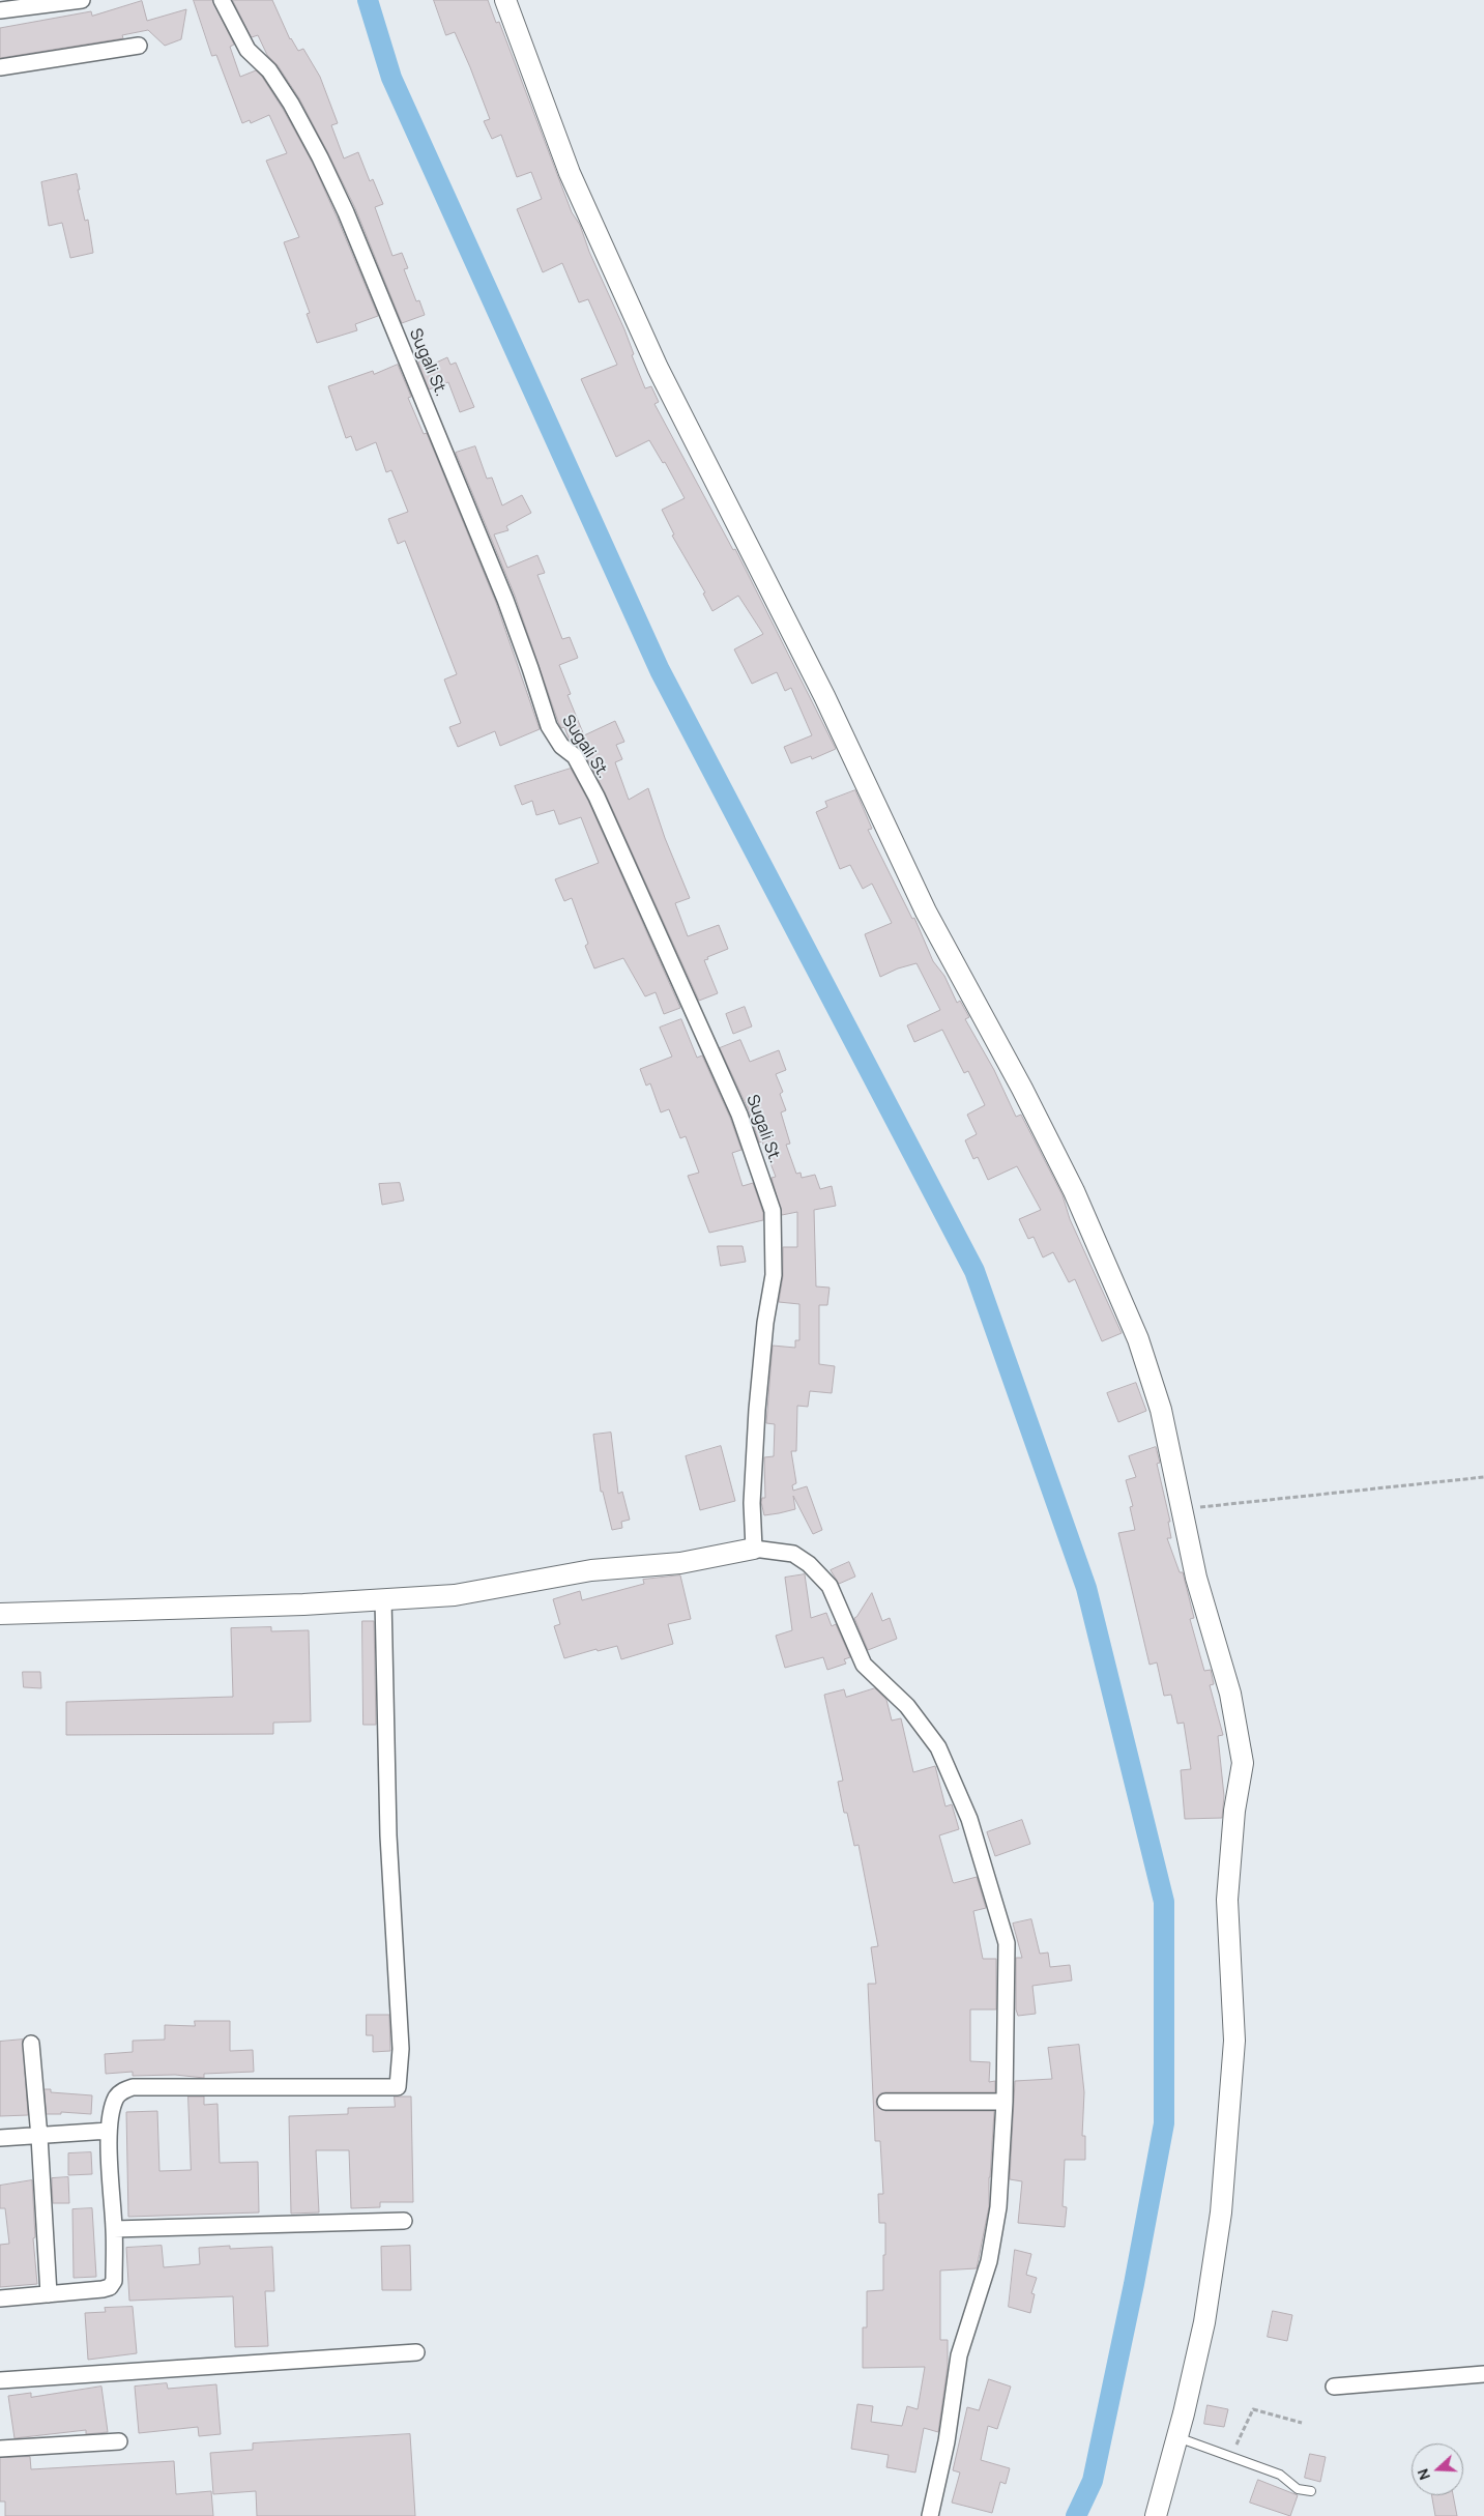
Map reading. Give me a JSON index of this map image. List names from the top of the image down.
{
  "streets": {
    "street": ["Sugali St."]
  },
  "north": "left"
}
